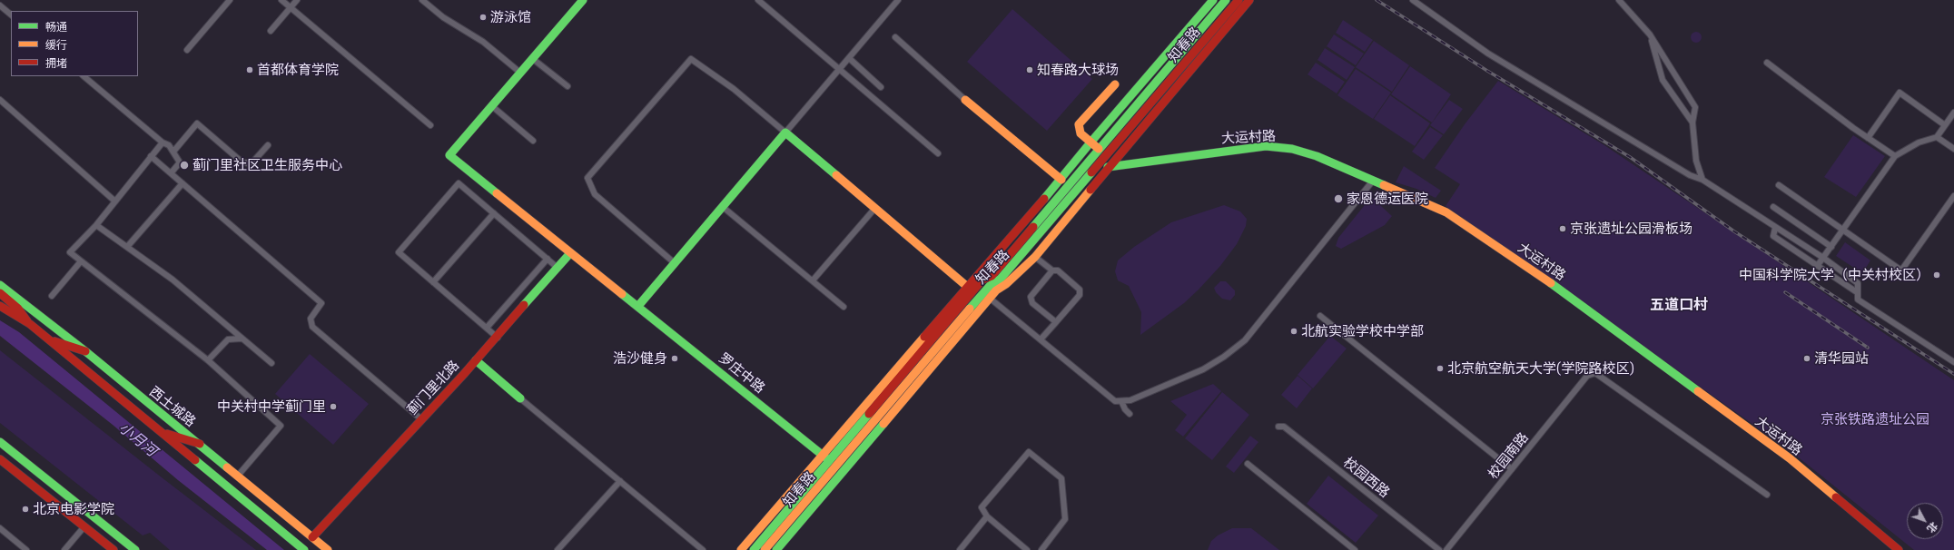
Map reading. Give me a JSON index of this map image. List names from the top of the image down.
{
  "streets": {
    "main road": [
      "知春路",
      "大运村路",
      "罗庄中路",
      "蓟门里北路",
      "西土城路"
    ],
    "street": ["校园南路", "校园西路"]
  },
  "crossings": [
    ["知春路", "大运村路"],
    ["知春路", "罗庄中路"],
    ["罗庄中路", "蓟门里北路"],
    ["蓟门里北路", "西土城路"]
  ],
  "districts": ["五道口村"],
  "water": ["小月河"],
  "parks": ["京张铁路遗址公园"],
  "places": [
    "游泳馆",
    "首都体育学院",
    "知春路大球场",
    "蓟门里社区卫生服务中心",
    "家恩德运医院",
    "京张遗址公园滑板场",
    "中国科学院大学（中关村校区）",
    "北航实验学校中学部",
    "浩沙健身",
    "清华园站",
    "北京航空航天大学(学院路校区)",
    "中关村中学蓟门里",
    "北京电影学院"
  ],
  "legend": ["畅通", "缓行", "拥堵"],
  "north": "bottom right"
}
